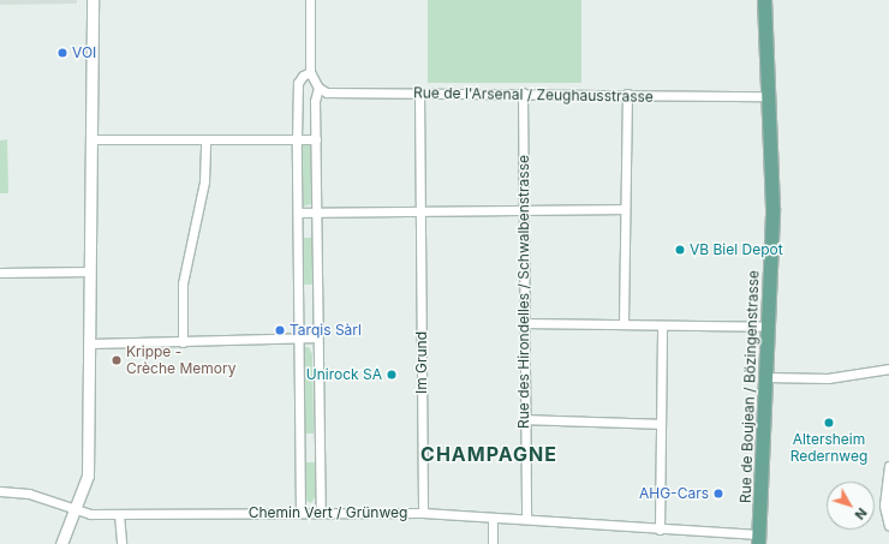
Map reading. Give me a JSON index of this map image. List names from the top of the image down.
{
  "streets": {
    "main road": ["Rue de Boujean / Bözingenstrasse"],
    "street": [
      "Rue de l'Arsenal / Zeughausstrasse",
      "Rue des Hirondelles / Schwalbenstrasse",
      "Im Grund",
      "Chemin Vert / Grünweg"
    ]
  },
  "crossings": [
    ["Rue de l'Arsenal / Zeughausstrasse", "Rue des Hirondelles / Schwalbenstrasse"],
    ["Rue de l'Arsenal / Zeughausstrasse", "Im Grund"],
    ["Rue de l'Arsenal / Zeughausstrasse", "Rue de Boujean / Bözingenstrasse"],
    ["Rue des Hirondelles / Schwalbenstrasse", "Chemin Vert / Grünweg"],
    ["Im Grund", "Chemin Vert / Grünweg"],
    ["Rue de Boujean / Bözingenstrasse", "Chemin Vert / Grünweg"]
  ],
  "districts": ["CHAMPAGNE"],
  "places": [
    "VOI",
    "VB Biel Depot",
    "Tarqis Sàrl",
    "Krippe - Crèche Memory",
    "Unirock SA",
    "Altersheim Redernweg",
    "AHG-Cars"
  ],
  "north": "bottom right"
}
